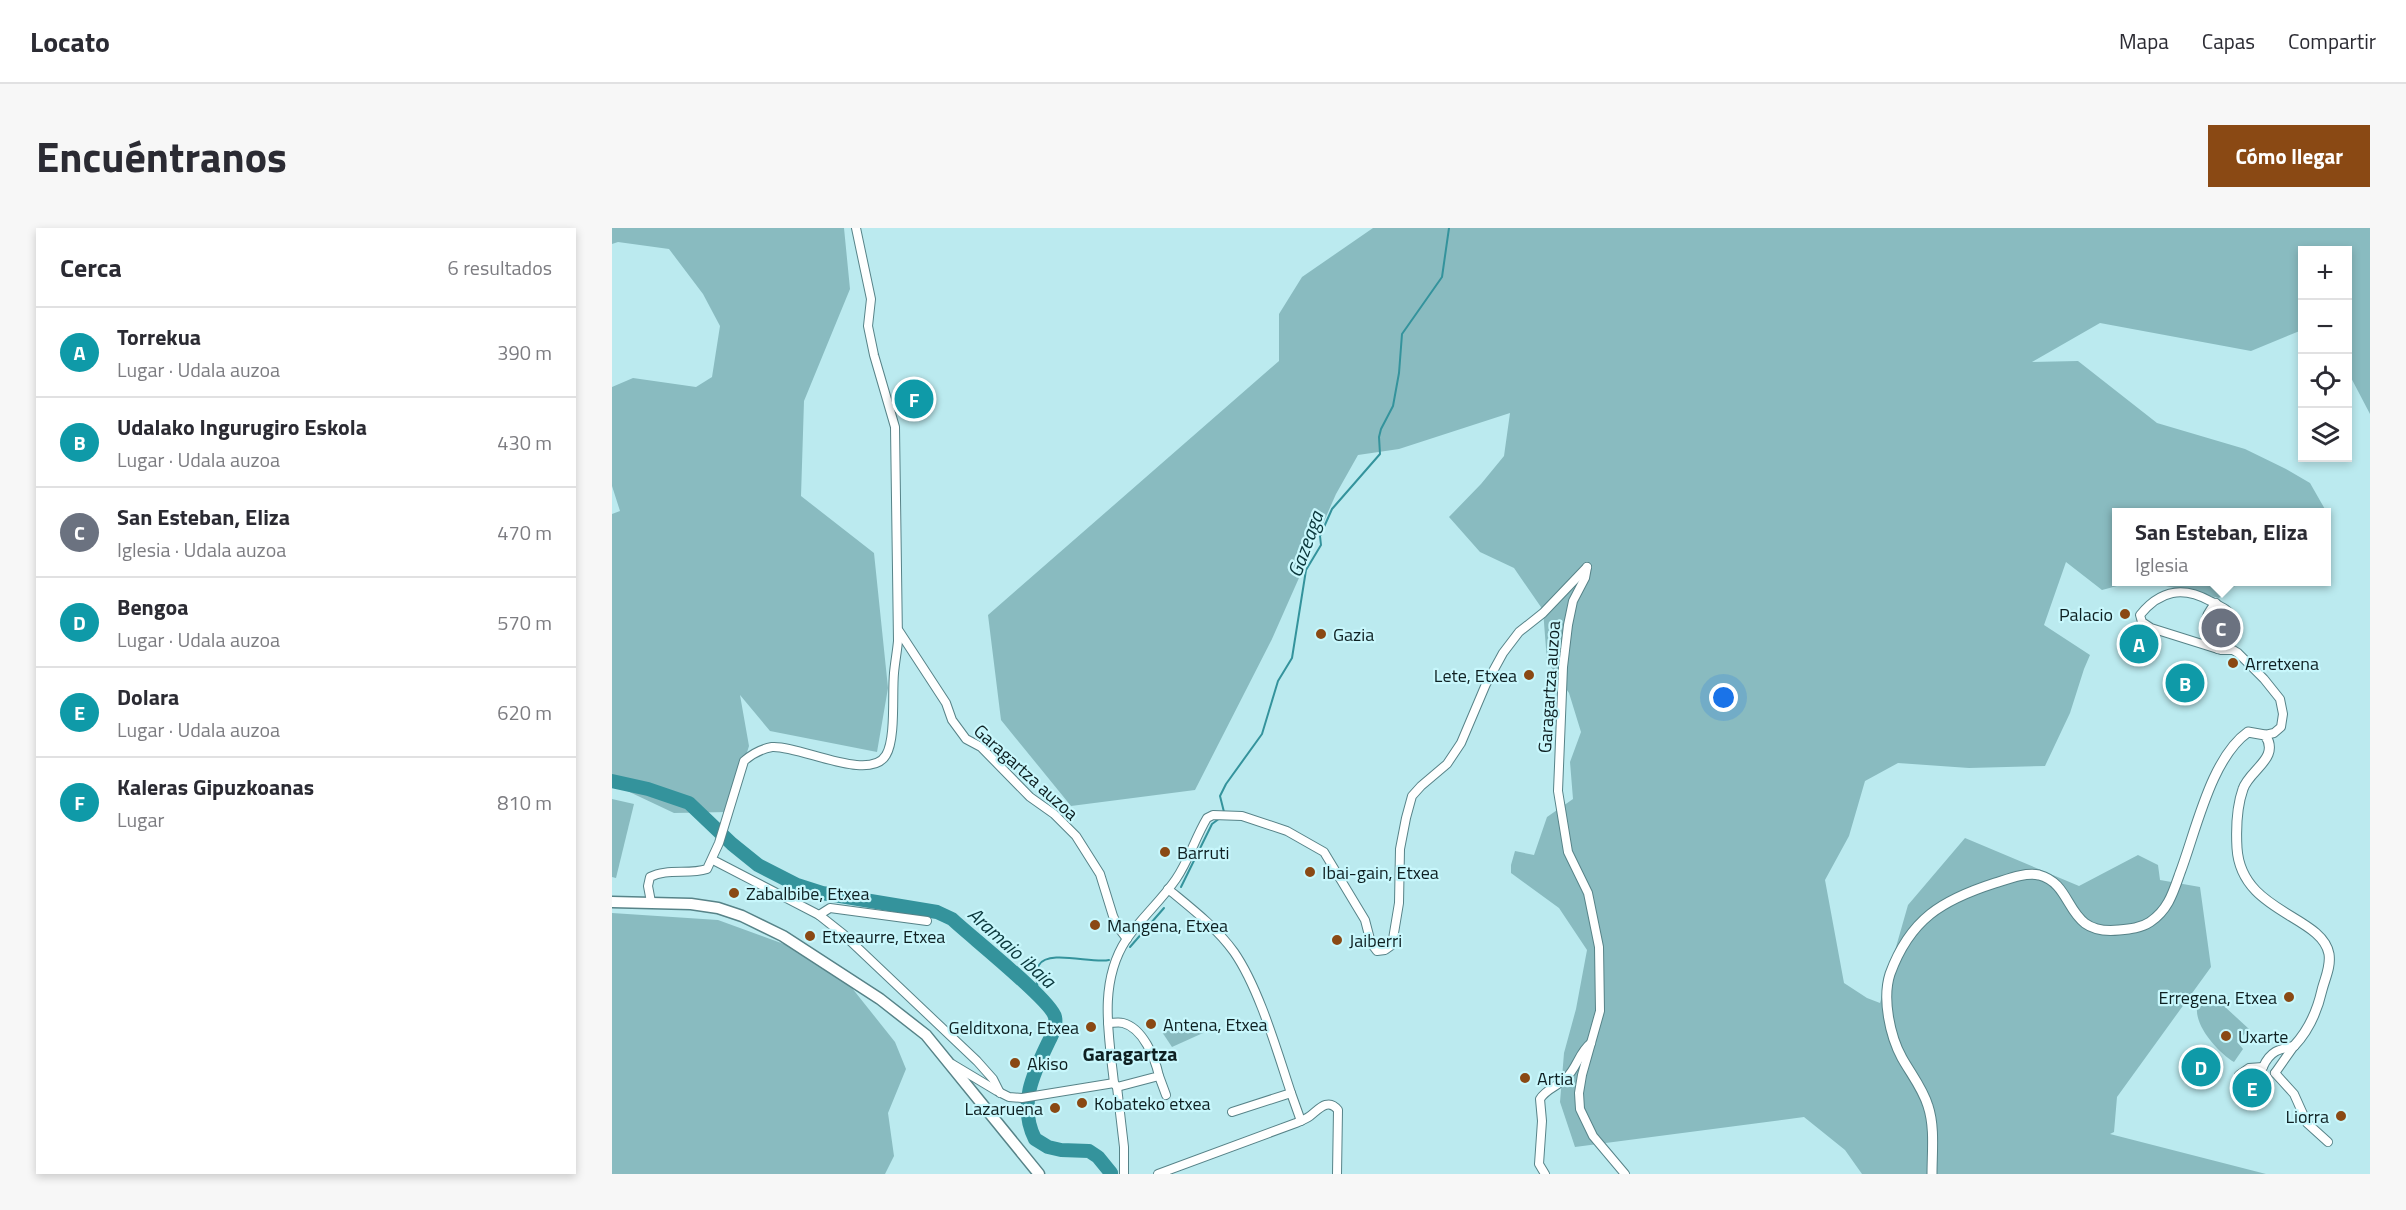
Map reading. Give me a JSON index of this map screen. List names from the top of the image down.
{
  "streets": {
    "street": ["Garagartza auzoa"]
  },
  "districts": ["Garagartza"],
  "water": ["Gazeaga", "Aramaio ibaia"],
  "places": [
    "Palacio",
    "Gazia",
    "Arretxena",
    "Lete, Etxea",
    "Barruti",
    "Ibai-gain, Etxea",
    "Zabalbibe, Etxea",
    "Mangena, Etxea",
    "Etxeaurre, Etxea",
    "Jaiberri",
    "Erregena, Etxea",
    "Antena, Etxea",
    "Gelditxona, Etxea",
    "Uxarte",
    "Akiso",
    "Artia",
    "Kobateko etxea",
    "Lazaruena",
    "Liorra"
  ],
  "page": {
    "header": "Locato",
    "nav": ["Mapa", "Capas", "Compartir"],
    "title": "Encuéntranos",
    "buttons": "Cómo llegar",
    "heading": ["Cerca", "6 resultados"],
    "map_buttons": ["+", "−"],
    "list": [
      {
        "mark": "A",
        "name": "Torrekua",
        "note": "Lugar · Udala auzoa",
        "value": "390 m"
      },
      {
        "mark": "B",
        "name": "Udalako Ingurugiro Eskola",
        "note": "Lugar · Udala auzoa",
        "value": "430 m"
      },
      {
        "mark": "C",
        "name": "San Esteban, Eliza",
        "note": "Iglesia · Udala auzoa",
        "value": "470 m"
      },
      {
        "mark": "D",
        "name": "Bengoa",
        "note": "Lugar · Udala auzoa",
        "value": "570 m"
      },
      {
        "mark": "E",
        "name": "Dolara",
        "note": "Lugar · Udala auzoa",
        "value": "620 m"
      },
      {
        "mark": "F",
        "name": "Kaleras Gipuzkoanas",
        "note": "Lugar",
        "value": "810 m"
      }
    ],
    "pins": [
      "F",
      "C",
      "A",
      "B",
      "D",
      "E"
    ],
    "popup": ["San Esteban, Eliza", "Iglesia"]
  }
}
